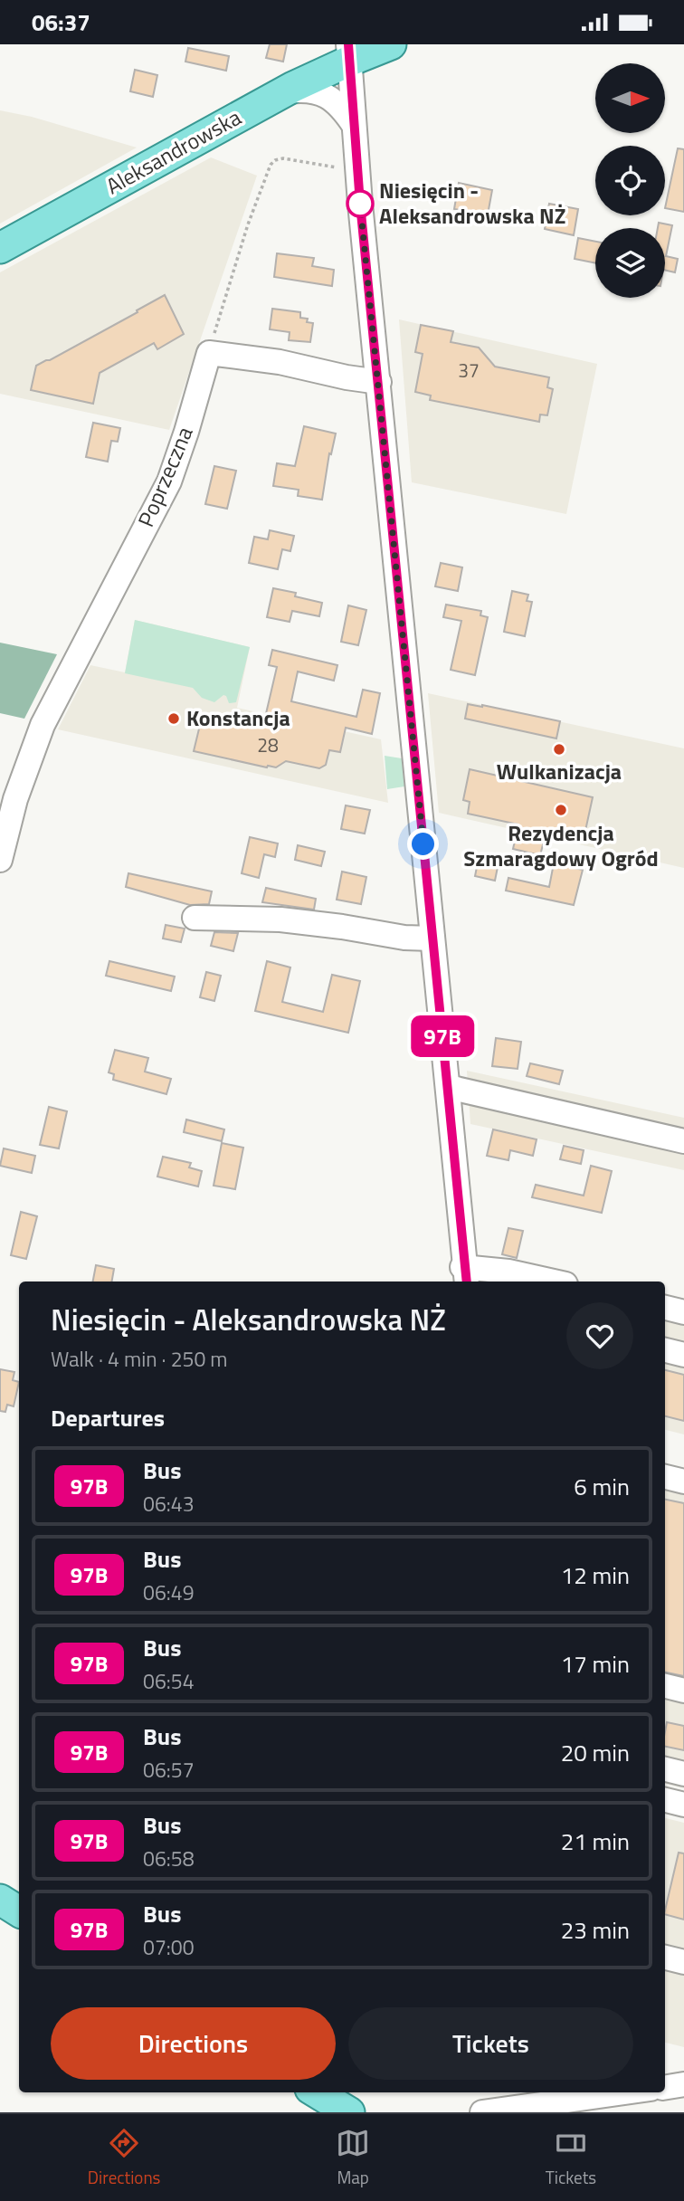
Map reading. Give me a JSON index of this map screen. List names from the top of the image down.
{
  "streets": {
    "main road": ["Aleksandrowska"],
    "street": ["Poprzeczna"]
  },
  "places": [
    "Niesięcin - Aleksandrowska NŻ",
    "Konstancja",
    "Wulkanizacja",
    "Rezydencja Szmaragdowy Ogród"
  ],
  "lines": ["bus line 97B"],
  "house_numbers": ["37", "28"],
  "north": "right",
  "page": {
    "status": "06:37",
    "on_map": "97B",
    "heading": [
      ["Niesięcin - Aleksandrowska NŻ", "Walk · 4 min · 250 m"],
      "Departures"
    ],
    "list": [
      {
        "mark": "97B",
        "name": "Bus",
        "note": "06:43",
        "value": "6 min"
      },
      {
        "mark": "97B",
        "name": "Bus",
        "note": "06:49",
        "value": "12 min"
      },
      {
        "mark": "97B",
        "name": "Bus",
        "note": "06:54",
        "value": "17 min"
      },
      {
        "mark": "97B",
        "name": "Bus",
        "note": "06:57",
        "value": "20 min"
      },
      {
        "mark": "97B",
        "name": "Bus",
        "note": "06:58",
        "value": "21 min"
      },
      {
        "mark": "97B",
        "name": "Bus",
        "note": "07:00",
        "value": "23 min"
      }
    ],
    "buttons": ["Directions", "Tickets"],
    "tabs": ["Directions", "Map", "Tickets"]
  }
}
